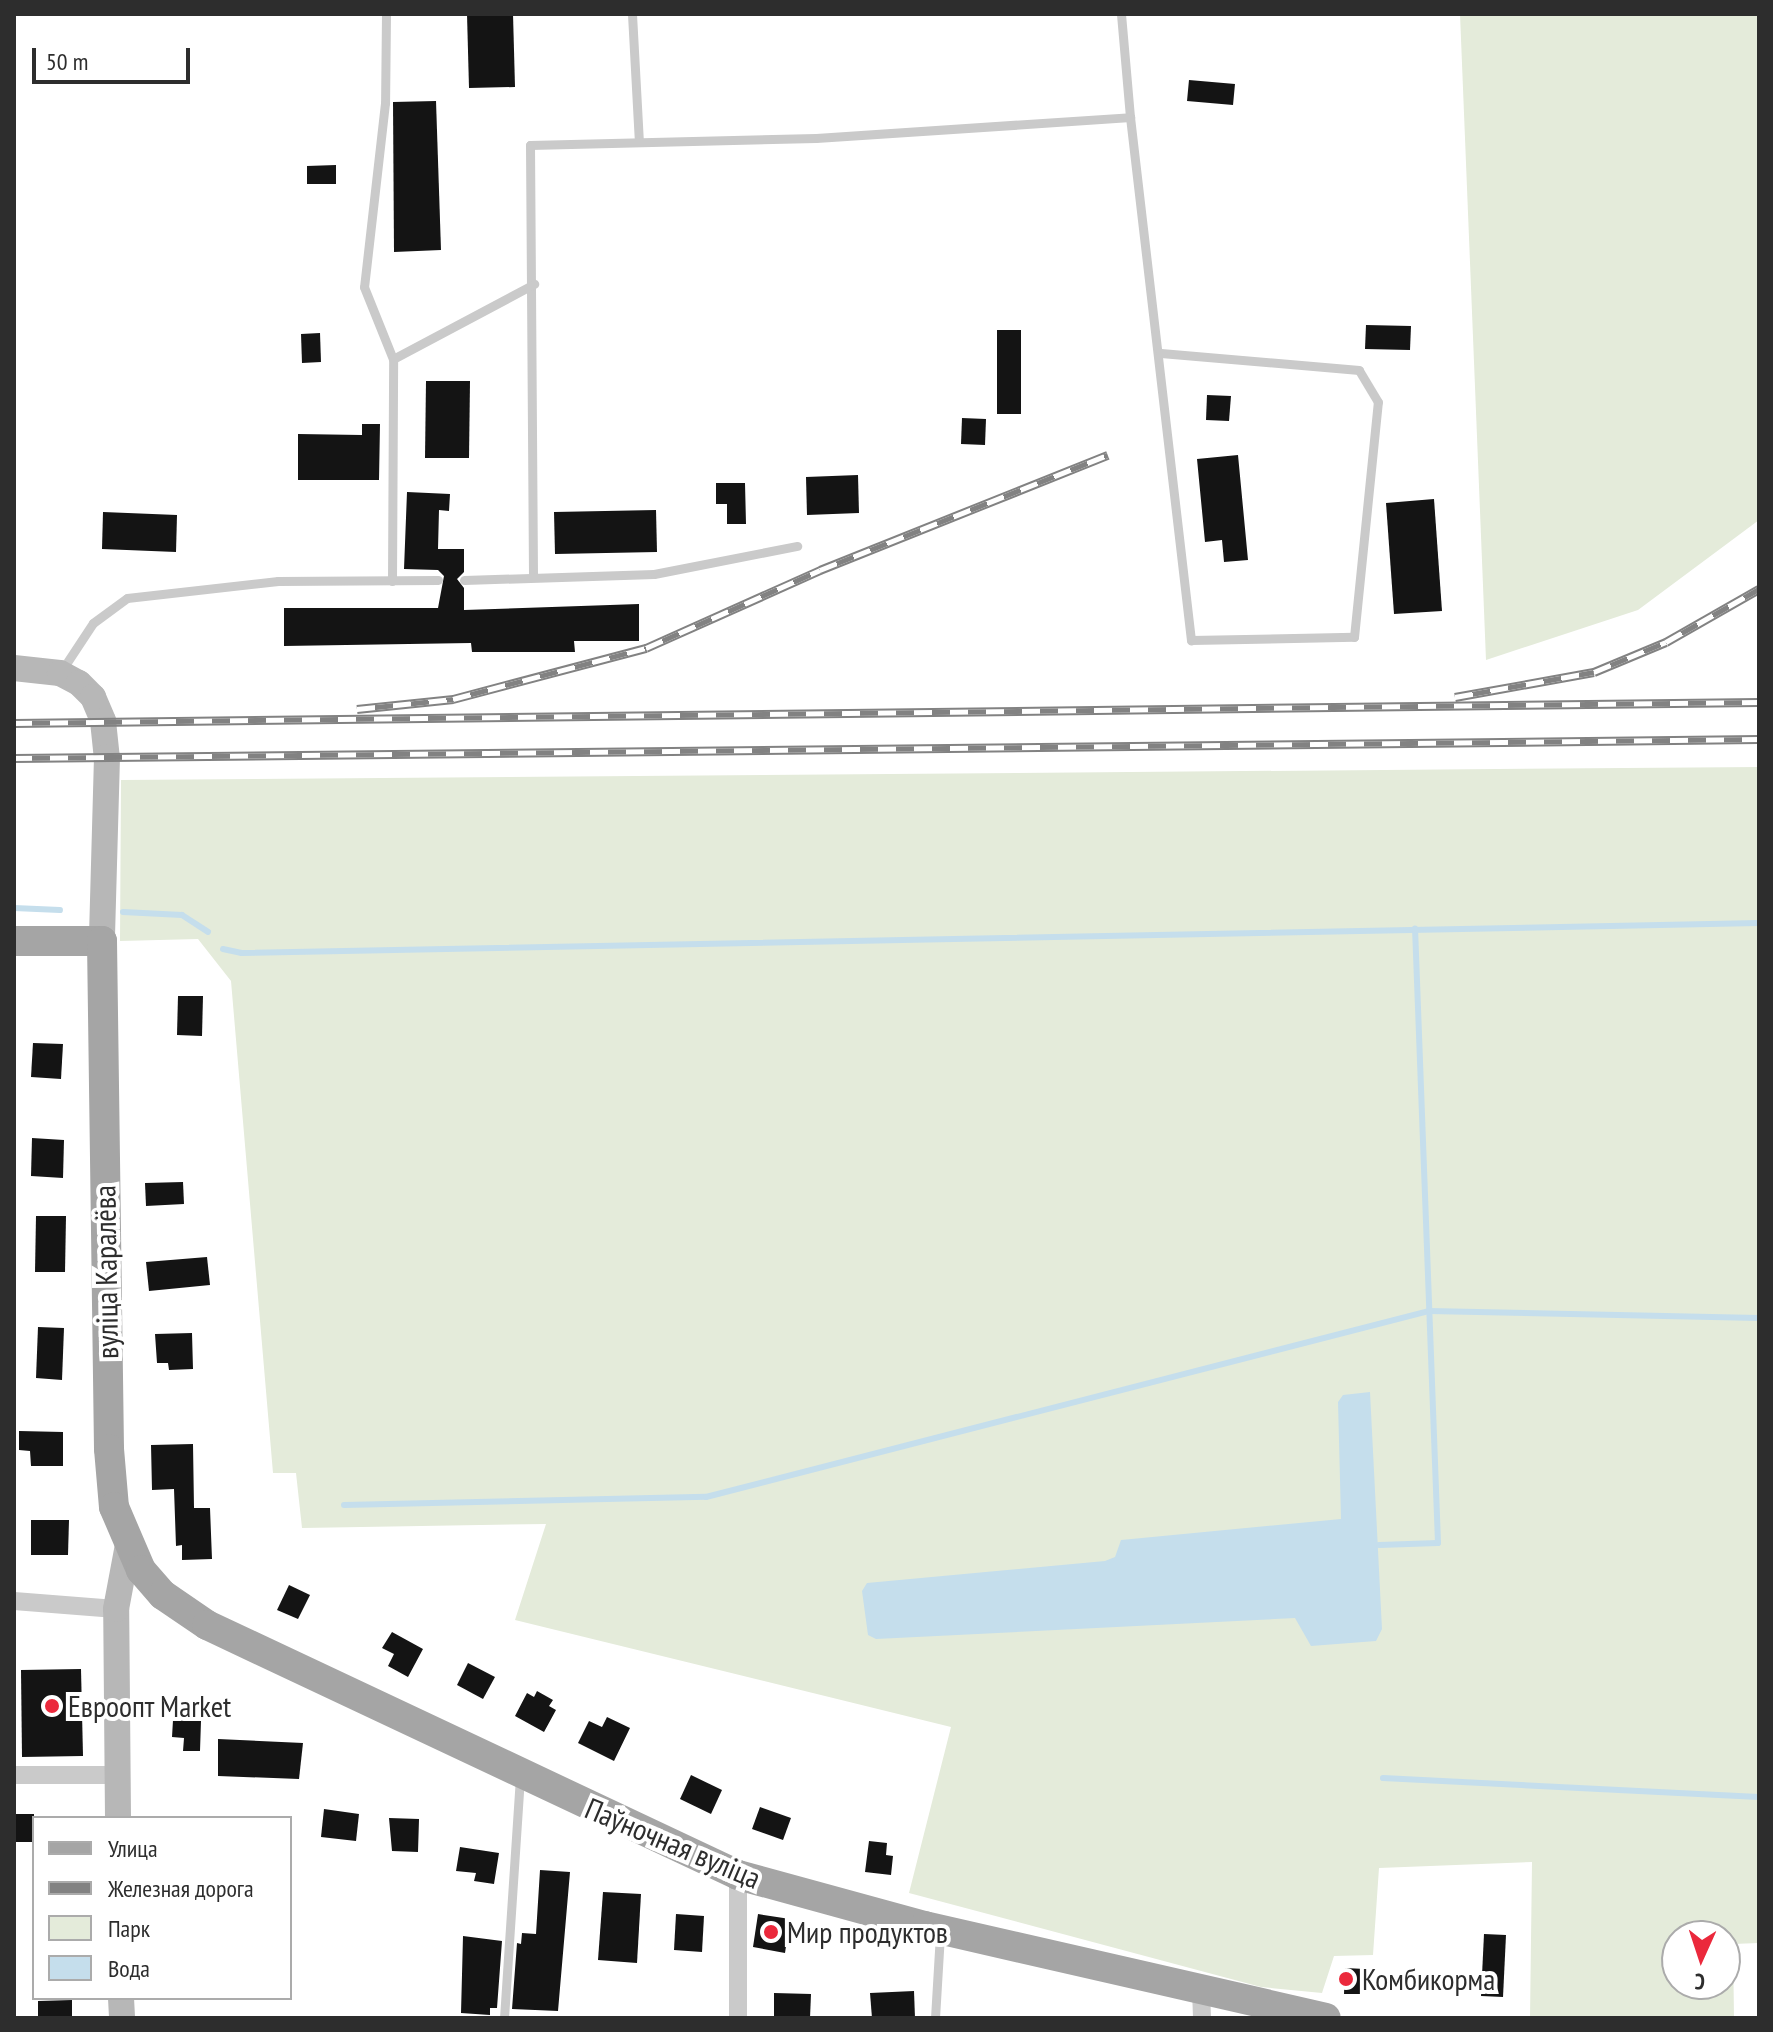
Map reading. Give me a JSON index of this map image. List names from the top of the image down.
{
  "streets": {
    "main road": ["вуліца Каралёва", "Паўночная вуліца"]
  },
  "crossings": [
    ["вуліца Каралёва", "Паўночная вуліца"]
  ],
  "places": ["Евроопт Market", "Мир продуктов", "Комбикорма"],
  "legend": [
    "Улица",
    "Железная дорога",
    "Парк",
    "Вода"
  ],
  "scale_bar": "50 m",
  "north": "bottom"
}
